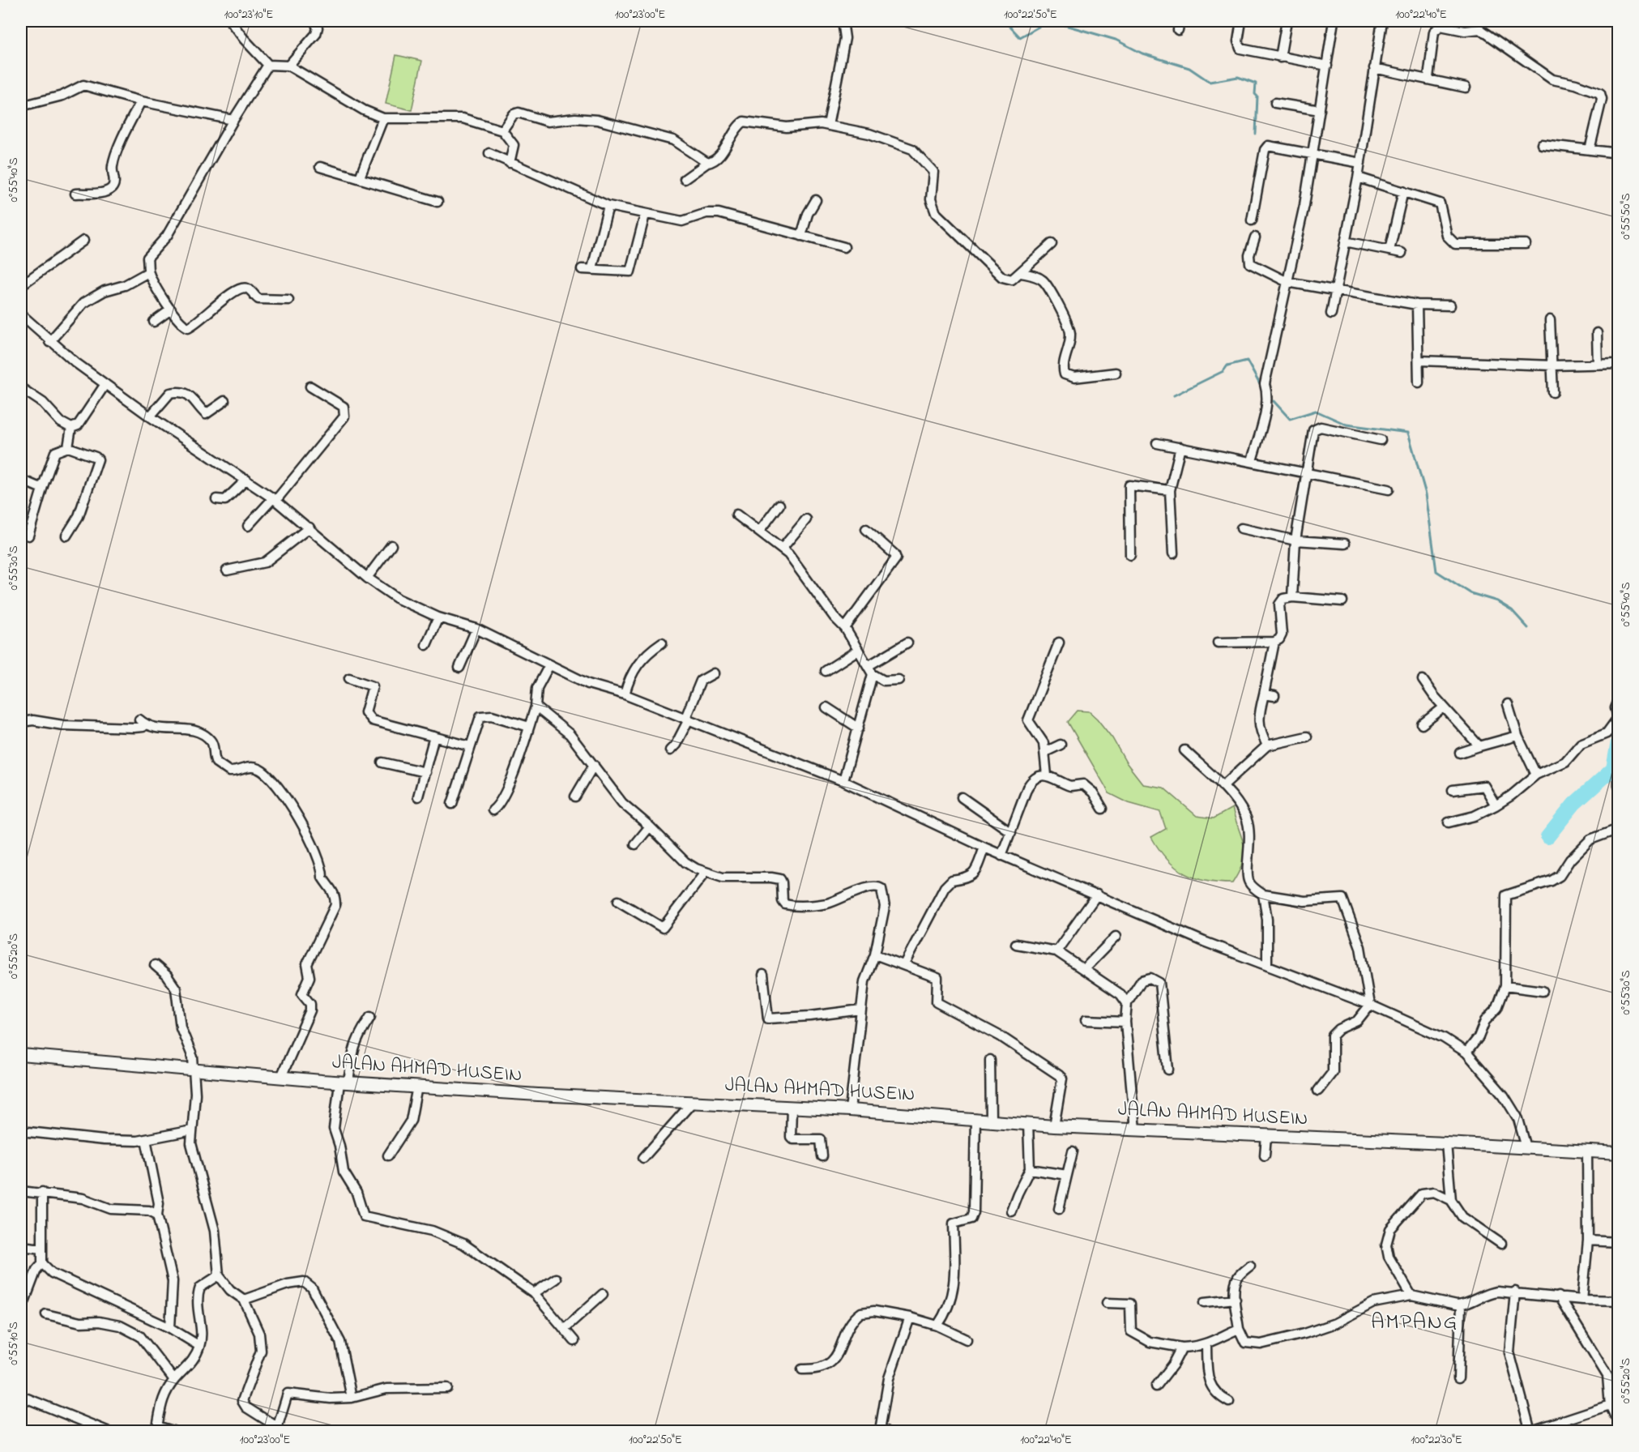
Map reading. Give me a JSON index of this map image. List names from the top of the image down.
{
  "streets": {
    "main road": ["JALAN AHMAD HUSEIN"]
  },
  "districts": ["AMPANG"],
  "coordinates": [
    "100°23'10\"E",
    "100°23'00\"E",
    "100°22'50\"E",
    "100°22'40\"E",
    "0°55'40\"S",
    "0°55'50\"S",
    "0°55'30\"S",
    "0°55'20\"S",
    "0°55'10\"S",
    "100°22'30\"E"
  ]
}
